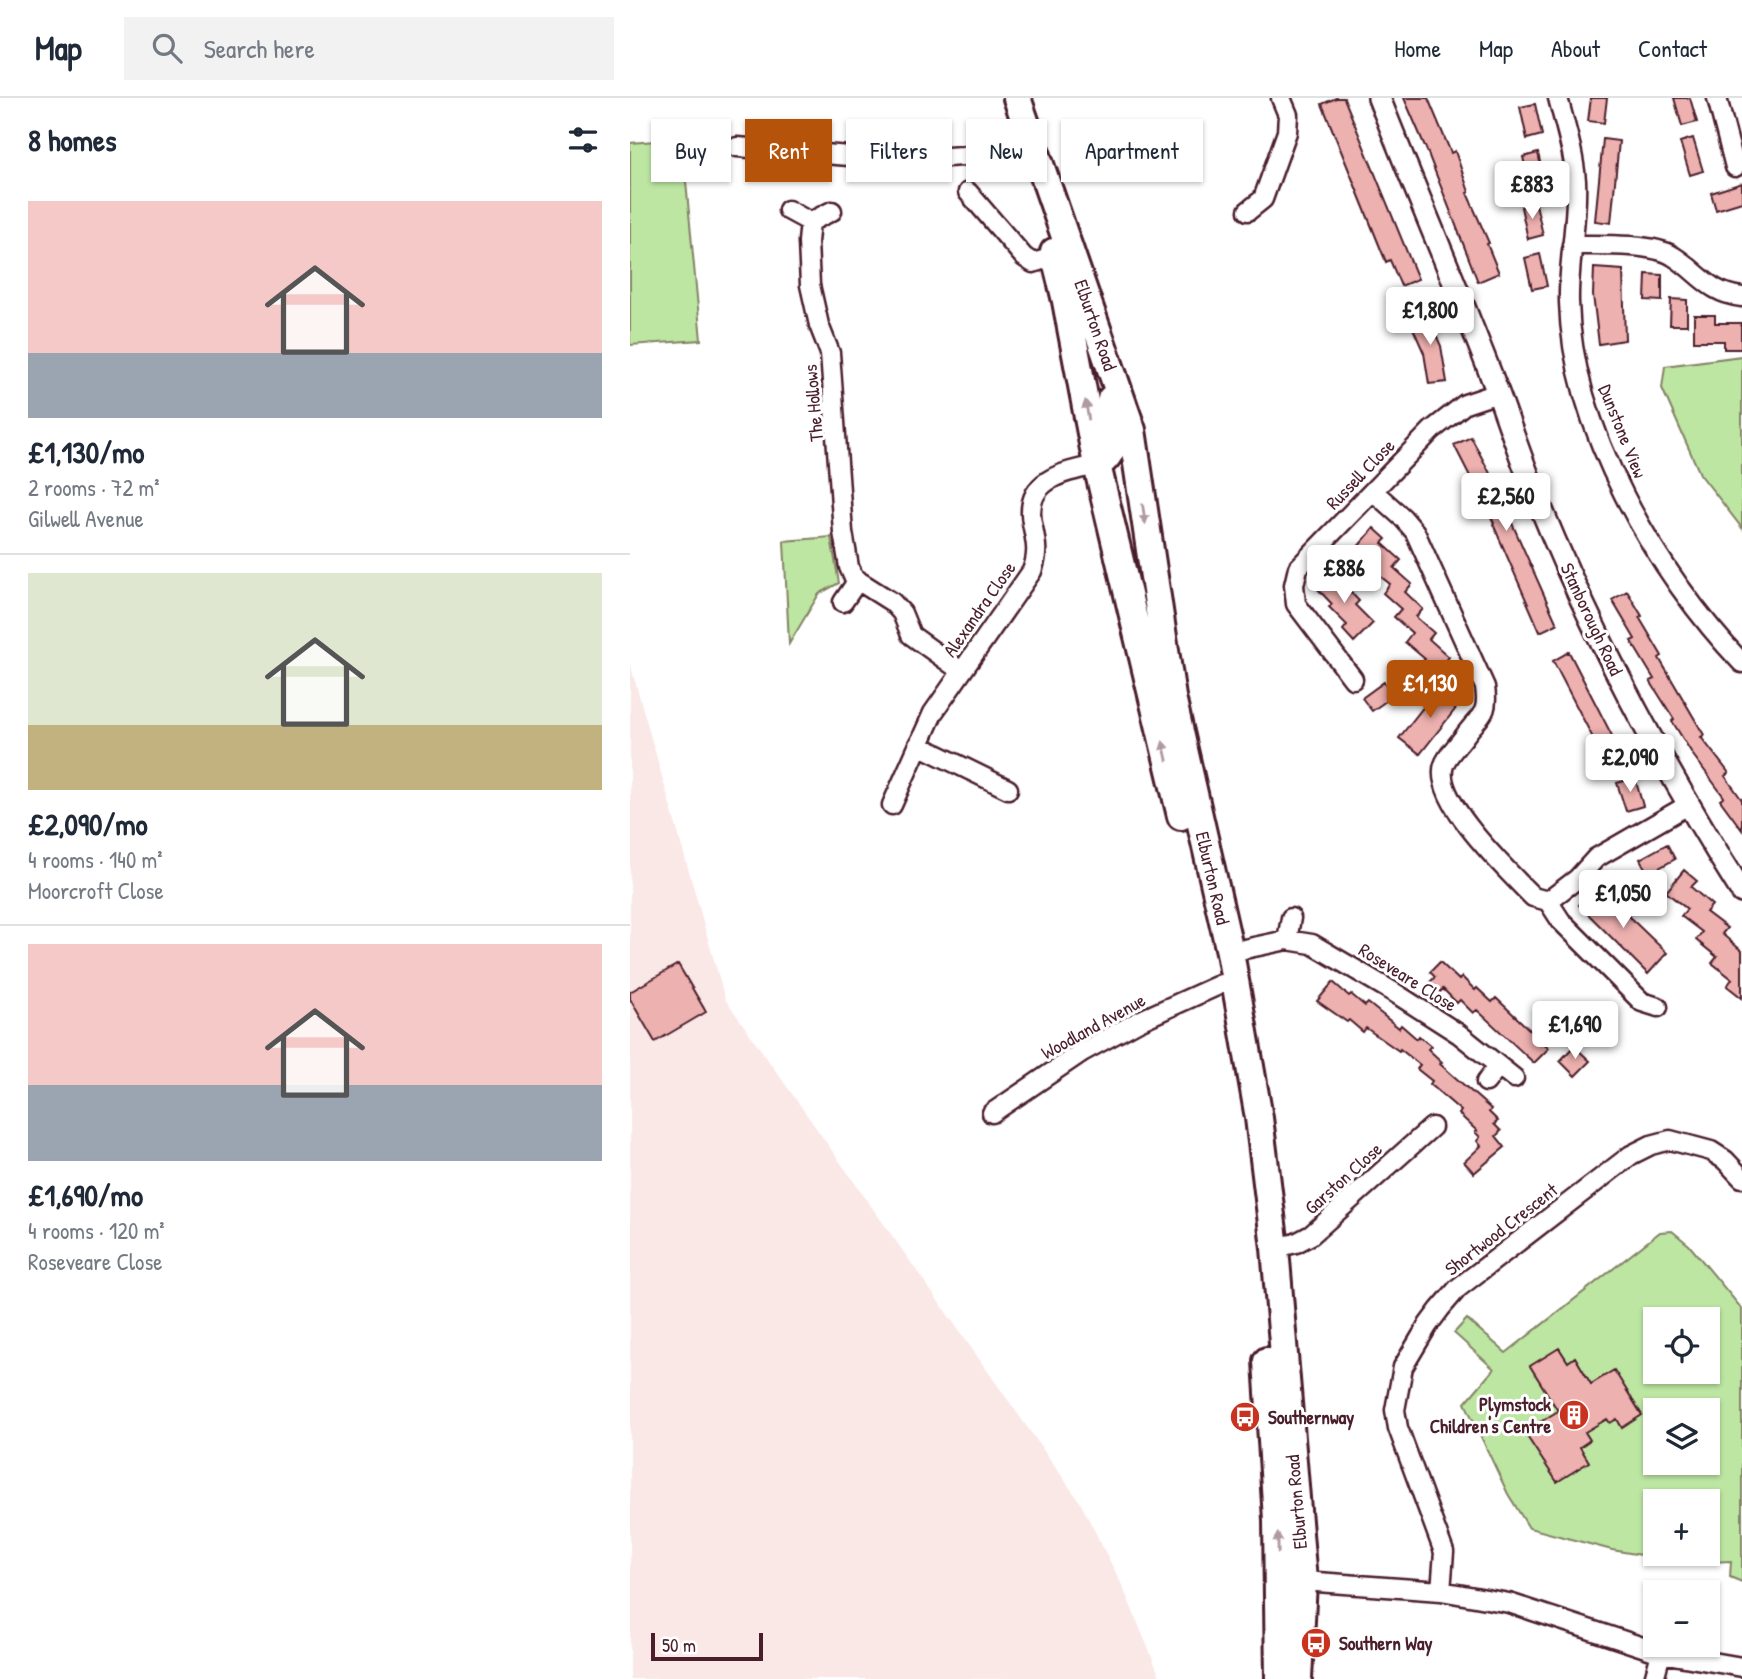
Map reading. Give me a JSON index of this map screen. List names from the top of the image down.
{
  "streets": {
    "main road": ["Elburton Road"],
    "street": [
      "The Hollows",
      "Dunstone View",
      "Russell Close",
      "Alexandra Close",
      "Stanborough Road",
      "Roseveare Close",
      "Woodland Avenue",
      "Garston Close",
      "Shortwood Crescent"
    ]
  },
  "crossings": [
    ["Elburton Road", "Alexandra Close"],
    ["Elburton Road", "Roseveare Close"],
    ["Elburton Road", "Woodland Avenue"],
    ["Elburton Road", "Garston Close"],
    ["Russell Close", "Stanborough Road"]
  ],
  "places": {
    "building": ["Plymstock Children's Centre"],
    "bus stop": ["Southernway", "Southern Way"]
  },
  "scale_bar": "50 m",
  "page": {
    "header": "Map",
    "search": "Search here",
    "nav": [
      "Home",
      "Map",
      "About",
      "Contact"
    ],
    "heading": "8 homes",
    "chip": [
      "Buy",
      "Rent",
      "Filters",
      "New",
      "Apartment"
    ],
    "price": [
      "£883",
      "£1,800",
      "£2,560",
      "£886",
      "£1,130",
      "£2,090",
      "£1,050",
      "£1,690"
    ],
    "list": [
      {
        "name": "£1,130/mo",
        "note": "2 rooms · 72 m² · Gilwell Avenue"
      },
      {
        "name": "£2,090/mo",
        "note": "4 rooms · 140 m² · Moorcroft Close"
      },
      {
        "name": "£1,690/mo",
        "note": "4 rooms · 120 m² · Roseveare Close"
      }
    ],
    "map_buttons": ["+", "−"],
    "scale": "50 m"
  }
}
